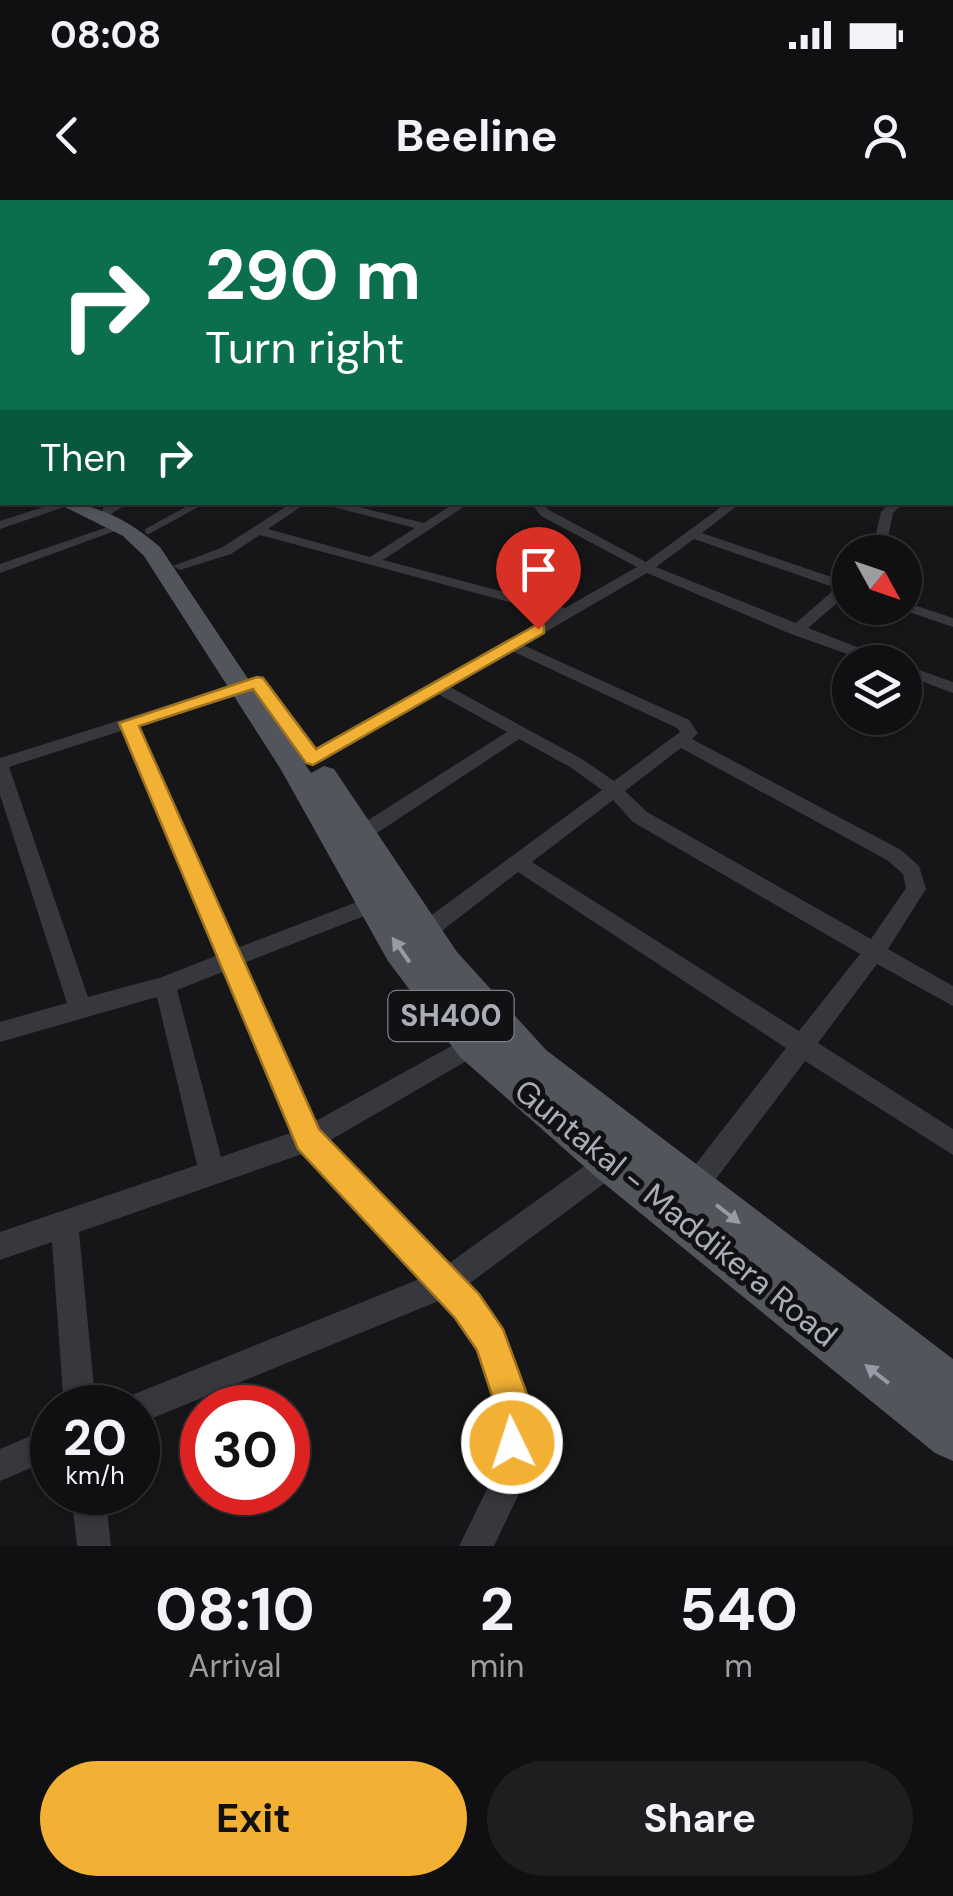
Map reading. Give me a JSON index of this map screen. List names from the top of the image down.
{
  "streets": {
    "main road": ["SH400", "Guntakal - Maddikera Road"]
  },
  "north": "bottom right",
  "page": {
    "status": "08:08",
    "header": "Beeline",
    "turn": ["290 m", "Turn right"],
    "then": "Then",
    "speed": "20 km/h",
    "limit": "30",
    "eta": [
      "08:10",
      "Arrival",
      "2",
      "min",
      "540",
      "m"
    ],
    "buttons": ["Exit", "Share"]
  }
}
